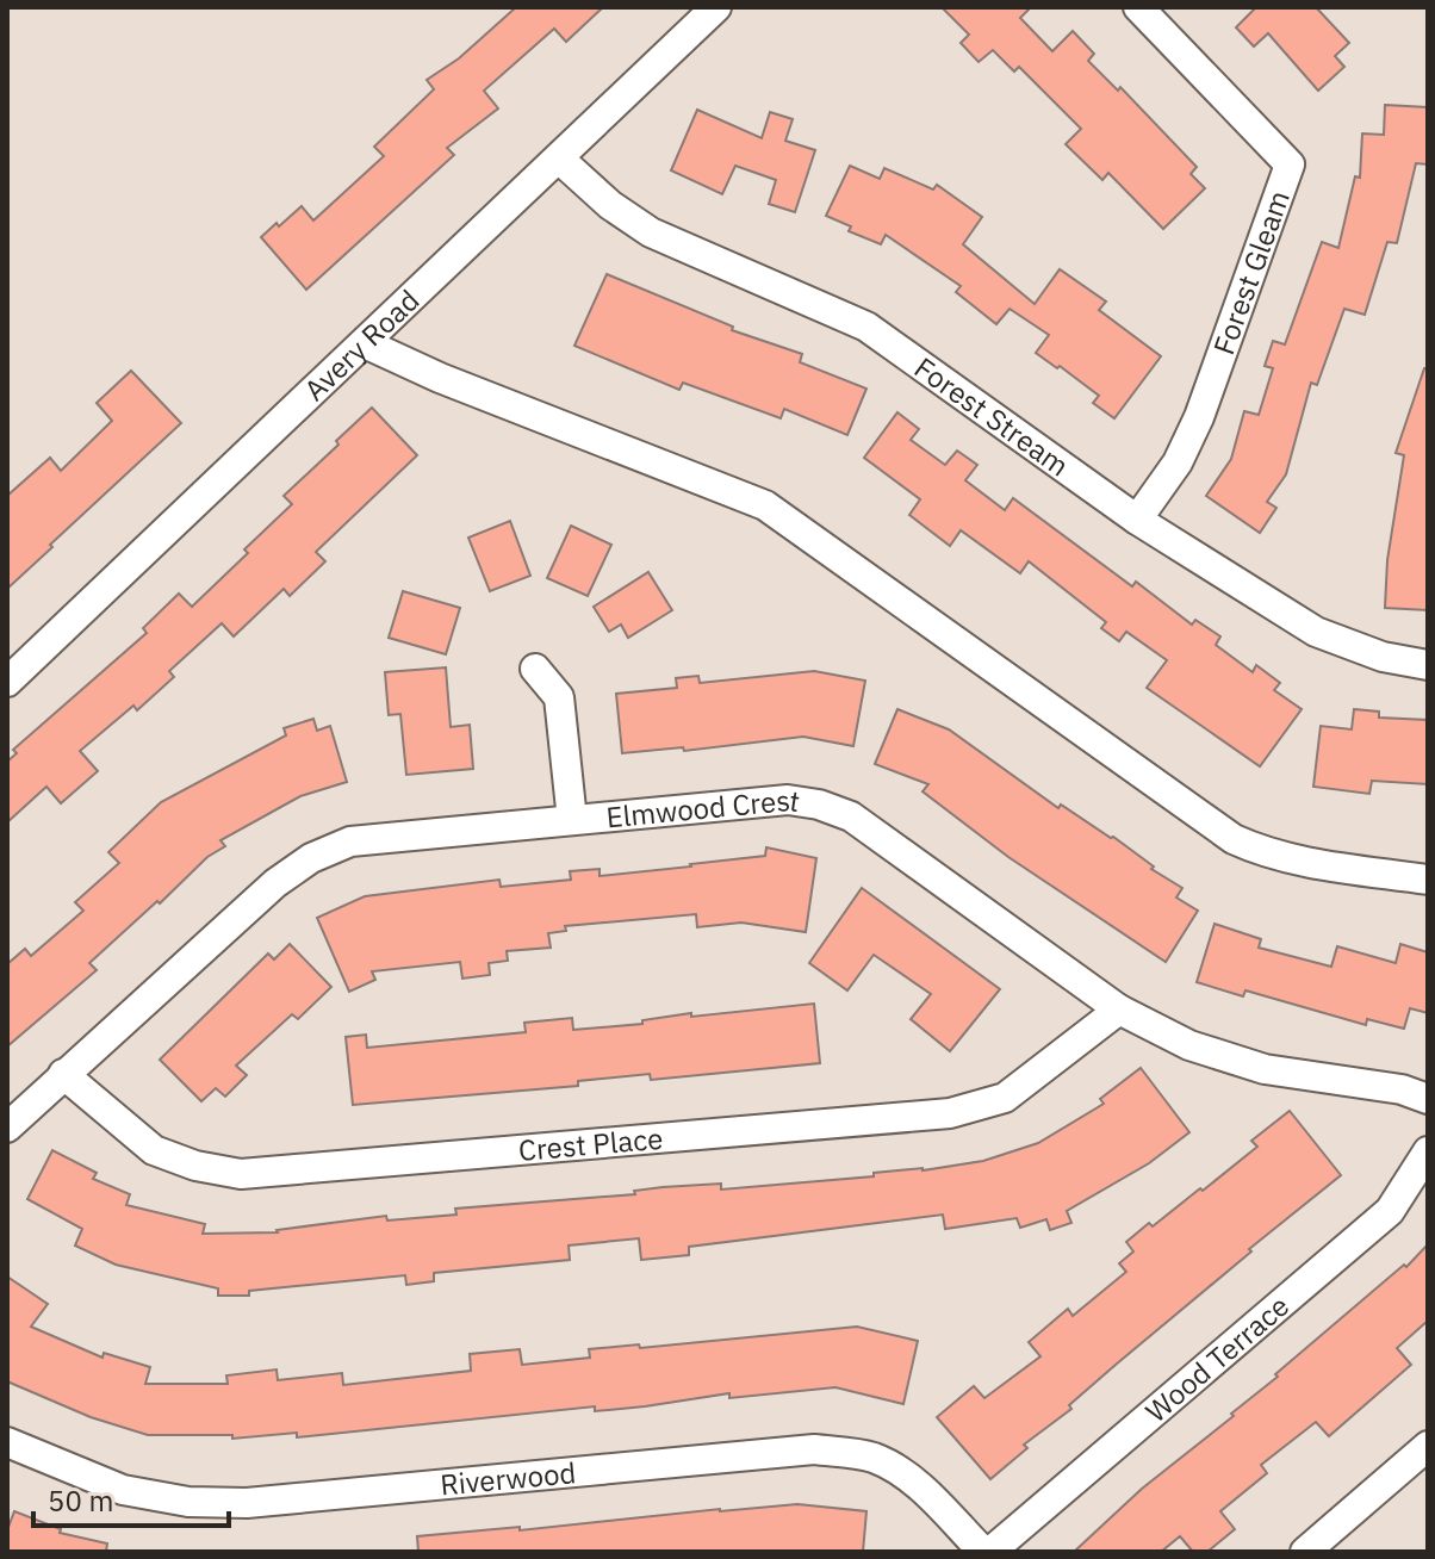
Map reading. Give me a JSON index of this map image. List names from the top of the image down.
{
  "streets": {
    "street": [
      "Forest Gleam",
      "Avery Road",
      "Forest Stream",
      "Elmwood Crest",
      "Crest Place",
      "Wood Terrace",
      "Riverwood"
    ]
  },
  "crossings": [
    ["Forest Gleam", "Forest Stream"],
    ["Avery Road", "Forest Stream"],
    ["Elmwood Crest", "Crest Place"],
    ["Wood Terrace", "Riverwood"]
  ],
  "scale_bar": "50 m"
}
